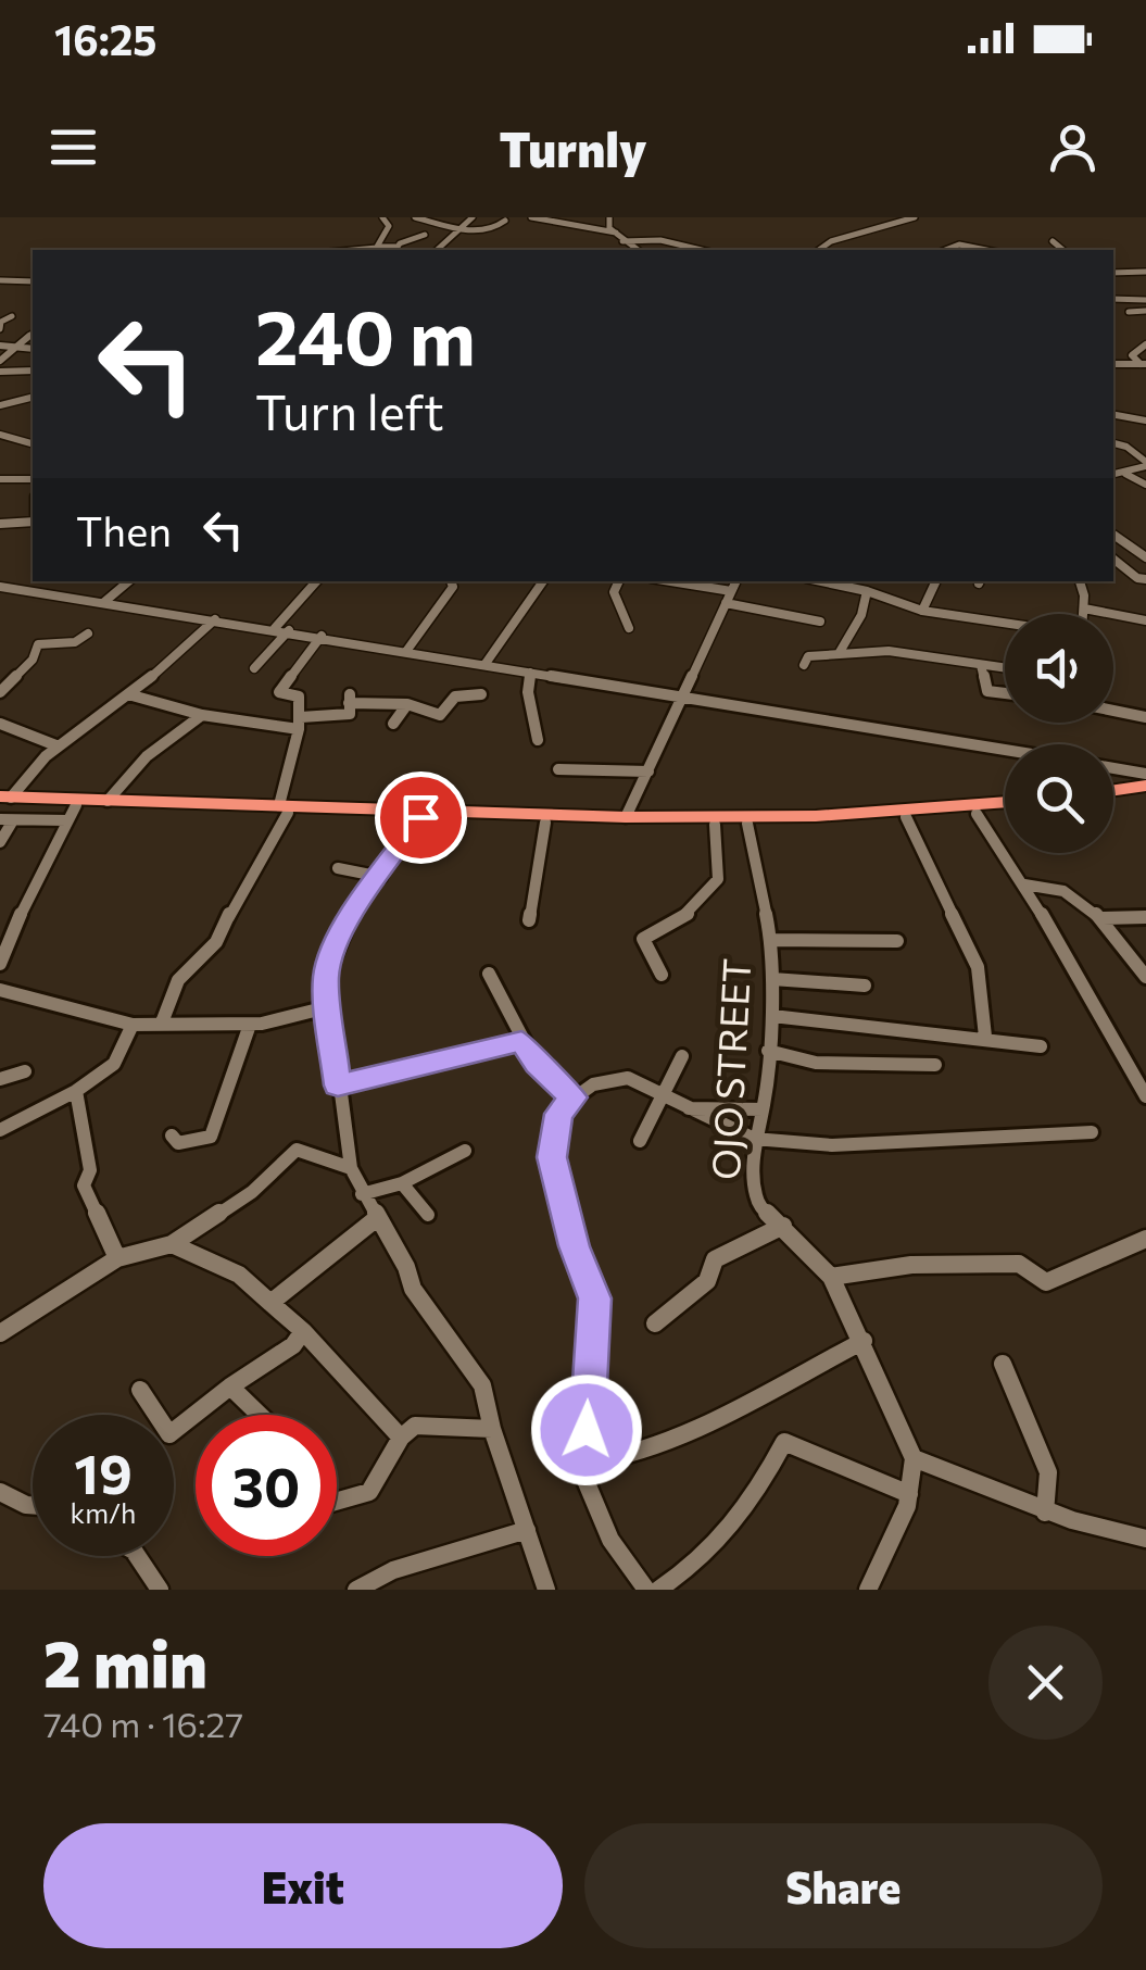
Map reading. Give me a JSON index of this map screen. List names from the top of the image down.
{
  "streets": {
    "street": ["OJO STREET"]
  },
  "page": {
    "status": "16:25",
    "header": "Turnly",
    "turn": ["240 m", "Turn left"],
    "then": "Then",
    "speed": "19 km/h",
    "limit": "30",
    "heading": ["2 min", "740 m · 16:27"],
    "buttons": ["Exit", "Share"]
  }
}
